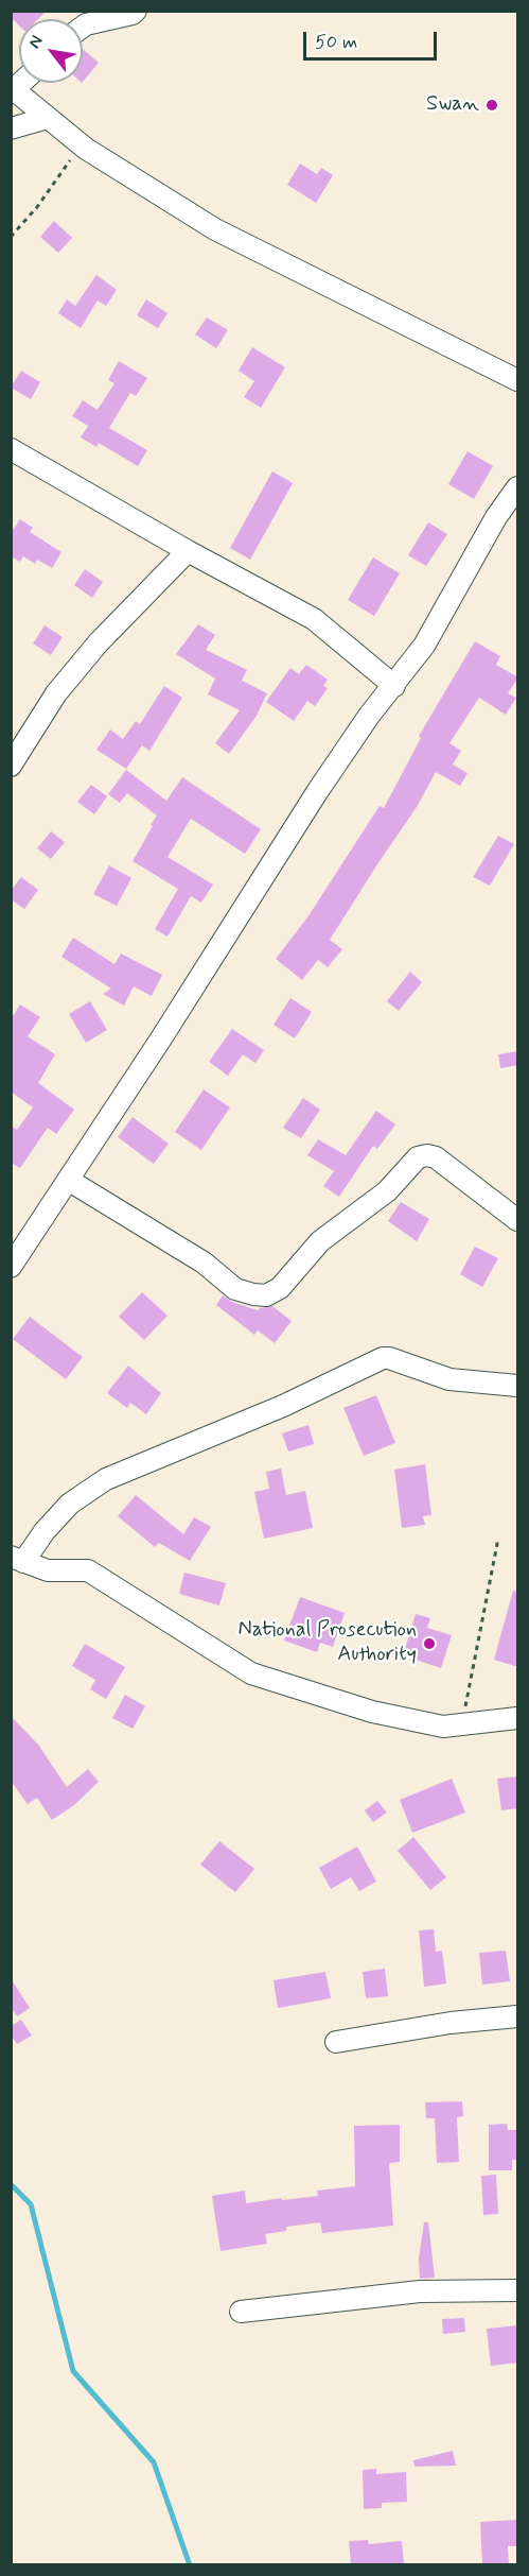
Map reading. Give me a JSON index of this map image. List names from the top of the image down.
{
  "places": ["Swan", "National Prosecution Authority"],
  "scale_bar": "50 m",
  "north": "top left"
}
